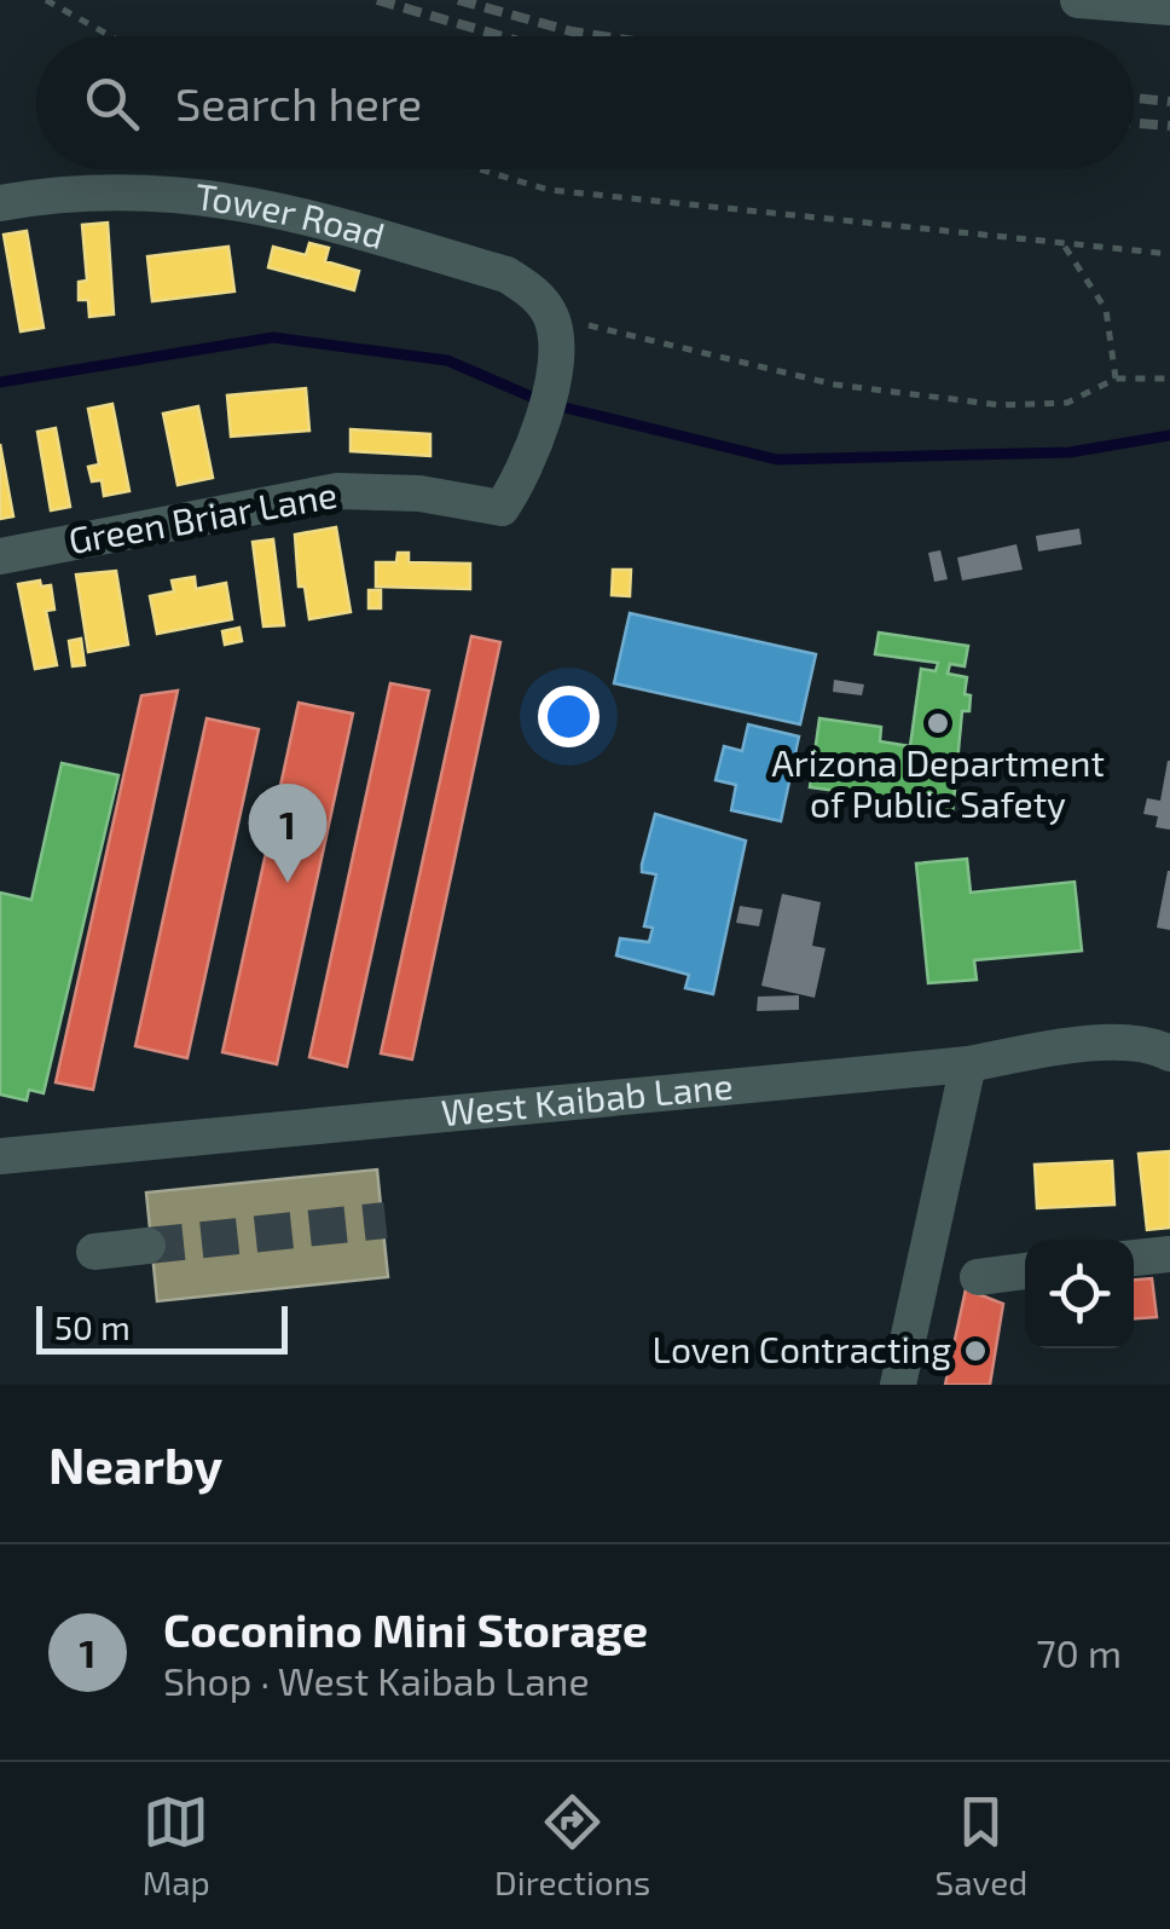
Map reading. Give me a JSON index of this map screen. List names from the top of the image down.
{
  "streets": {
    "street": ["Tower Road", "Green Briar Lane", "West Kaibab Lane"]
  },
  "crossings": [
    ["Tower Road", "Green Briar Lane"]
  ],
  "places": ["Arizona Department of Public Safety", "Loven Contracting"],
  "scale_bar": "50 m",
  "page": {
    "search": "Search here",
    "pins": "1",
    "scale": "50 m",
    "heading": "Nearby",
    "list": [
      {
        "mark": "1",
        "name": "Coconino Mini Storage",
        "note": "Shop · West Kaibab Lane",
        "value": "70 m"
      }
    ],
    "nav": ["Map", "Directions", "Saved"]
  }
}
